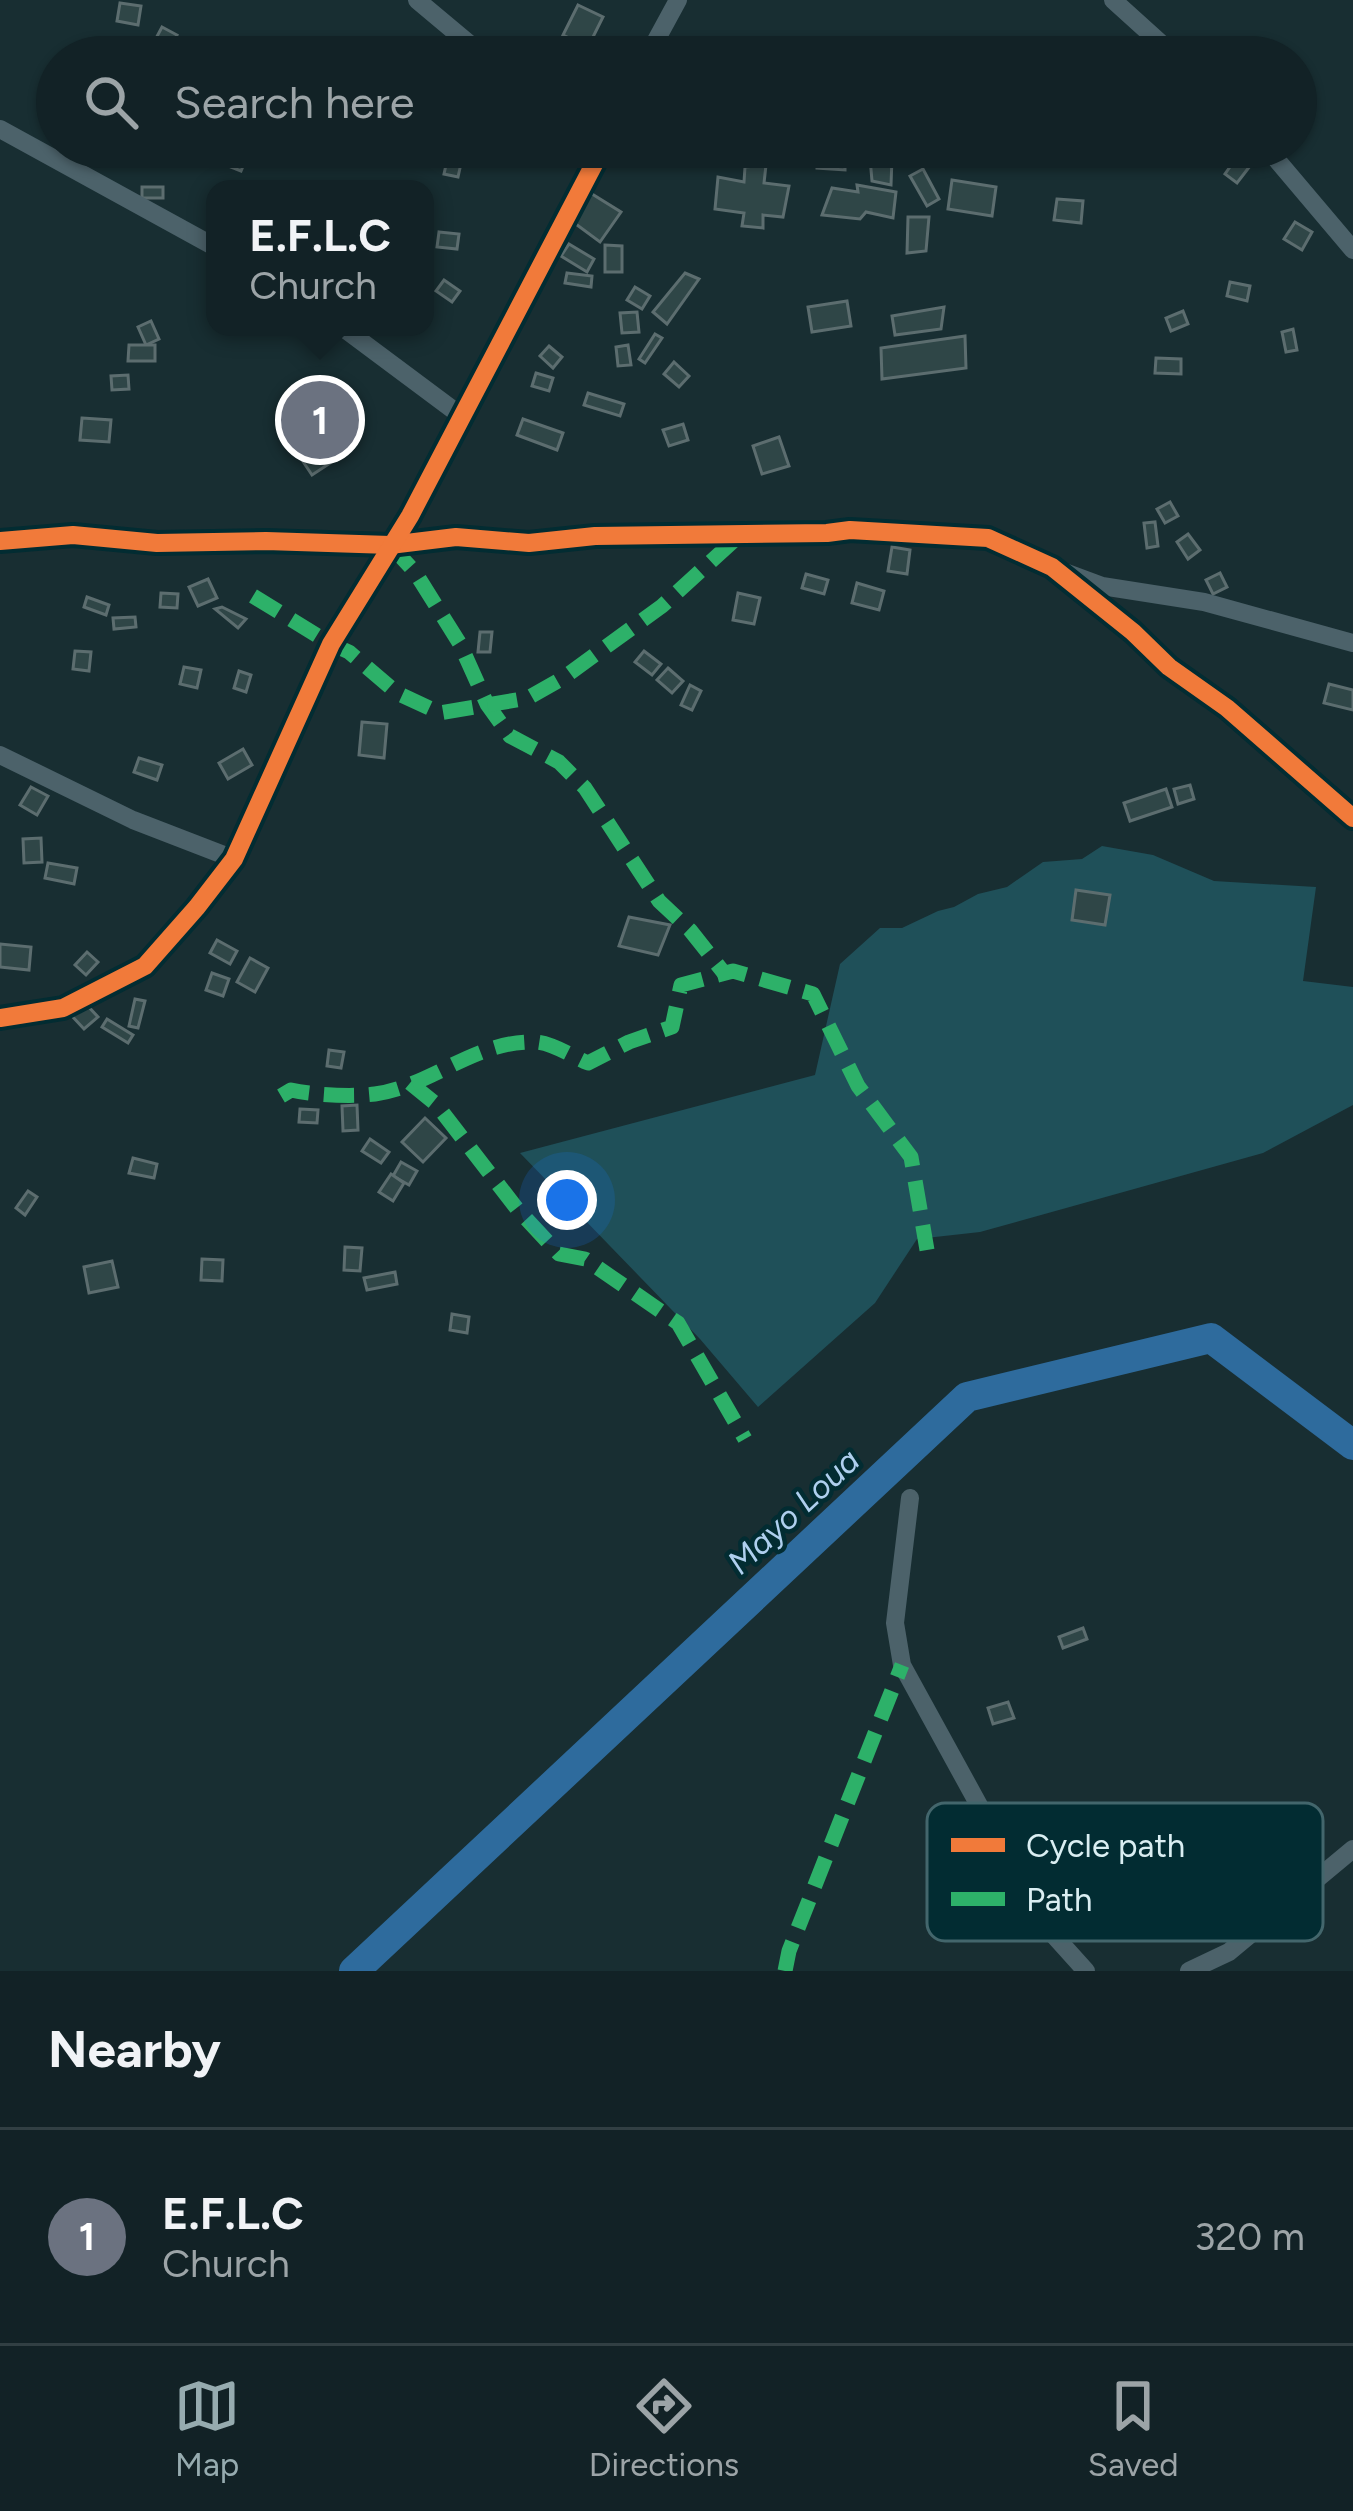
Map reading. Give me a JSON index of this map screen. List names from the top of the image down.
{
  "water": ["Mayo Loua"],
  "legend": ["Cycle path", "Path"],
  "page": {
    "search": "Search here",
    "popup": ["E.F.L.C", "Church"],
    "pins": "1",
    "heading": "Nearby",
    "list": [
      {
        "mark": "1",
        "name": "E.F.L.C",
        "note": "Church",
        "value": "320 m"
      }
    ],
    "nav": ["Map", "Directions", "Saved"]
  }
}
